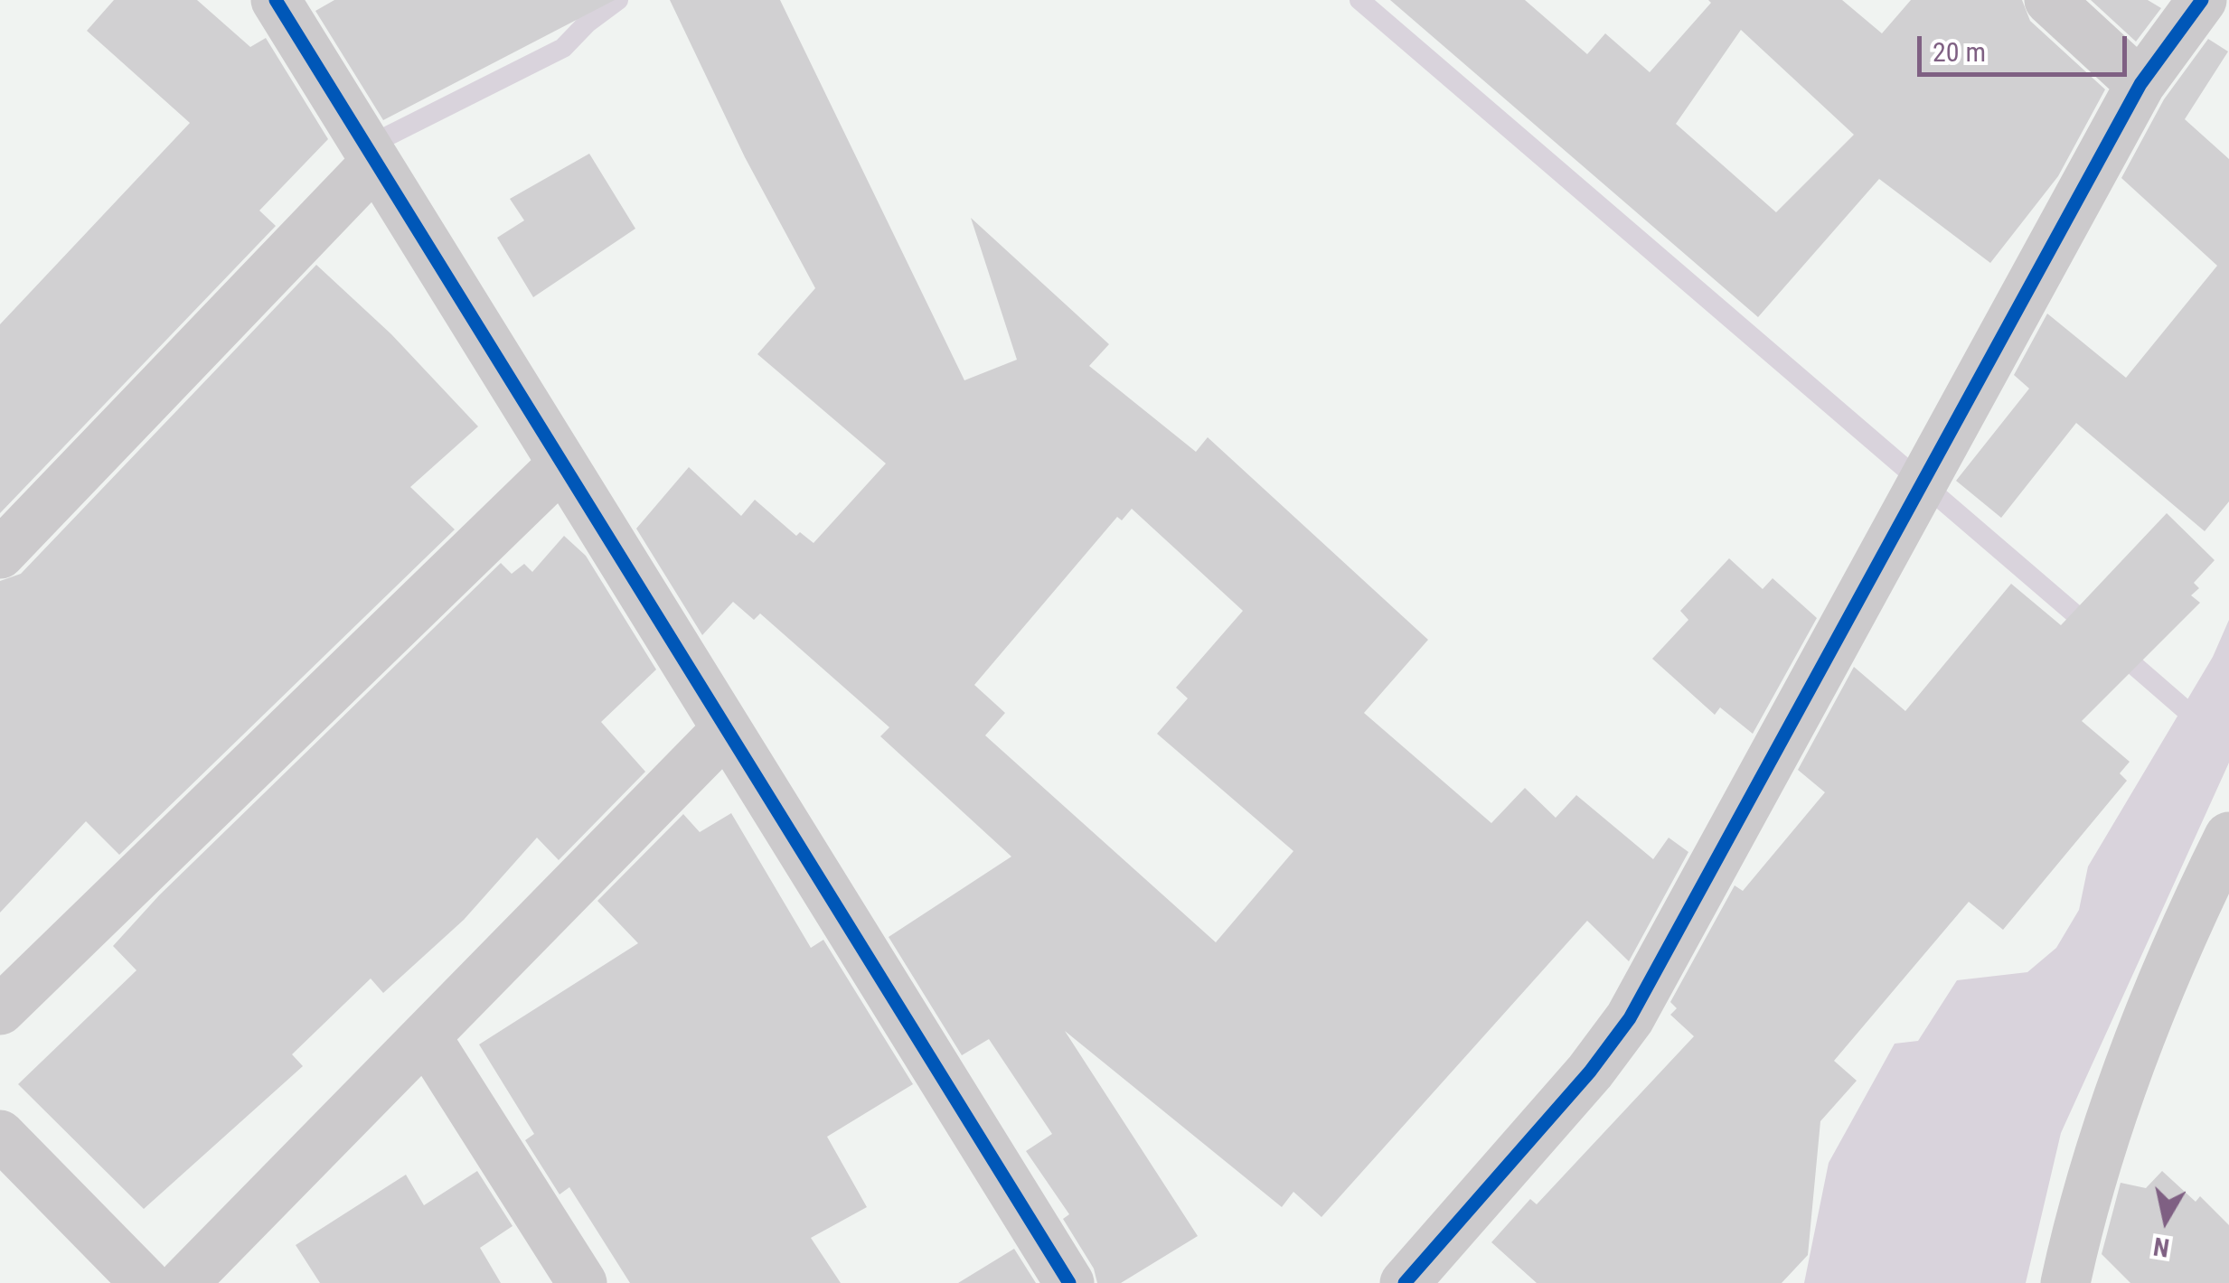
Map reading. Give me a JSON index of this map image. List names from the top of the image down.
{
  "scale_bar": "20 m",
  "north": "bottom"
}
